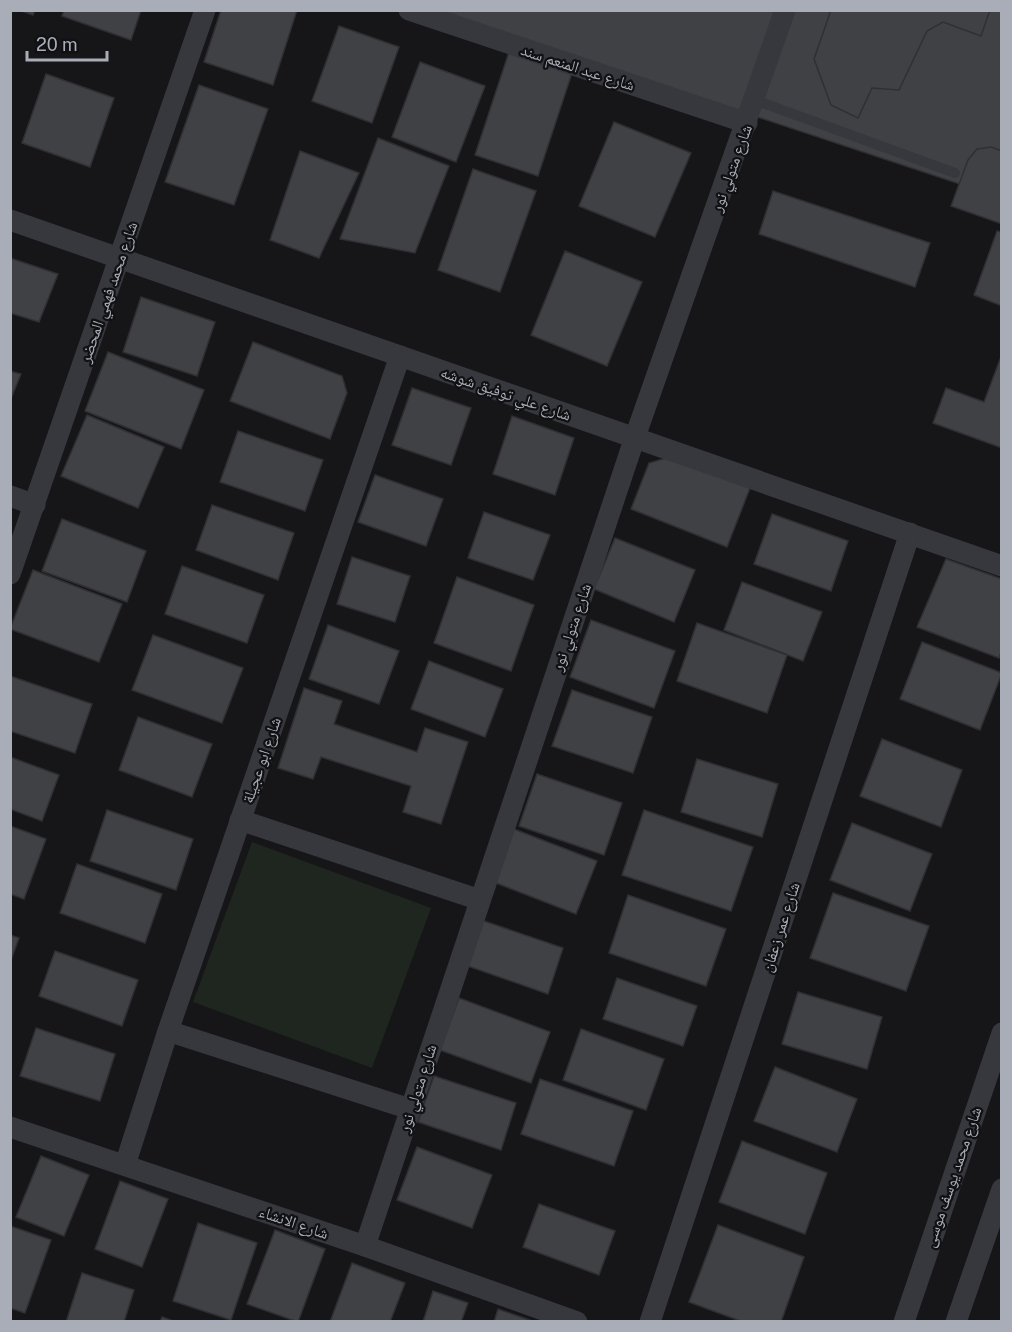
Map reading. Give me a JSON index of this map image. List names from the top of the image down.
{
  "streets": {
    "street": [
      "شارع عبد المنعم سند",
      "شارع متولي نور",
      "شارع محمد فهمي المحضر",
      "شارع علي توفيق شوشه",
      "شارع ابو عجيلة",
      "شارع عمر زعفان",
      "شارع محمد يوسف موسى",
      "شارع الانشاء"
    ]
  },
  "crossings": [
    ["شارع عبد المنعم سند", "شارع متولي نور"],
    ["شارع متولي نور", "شارع علي توفيق شوشه"],
    ["شارع متولي نور", "شارع الانشاء"],
    ["شارع محمد فهمي المحضر", "شارع علي توفيق شوشه"],
    ["شارع علي توفيق شوشه", "شارع ابو عجيلة"],
    ["شارع علي توفيق شوشه", "شارع عمر زعفان"],
    ["شارع ابو عجيلة", "شارع الانشاء"]
  ],
  "scale_bar": "20 m"
}
